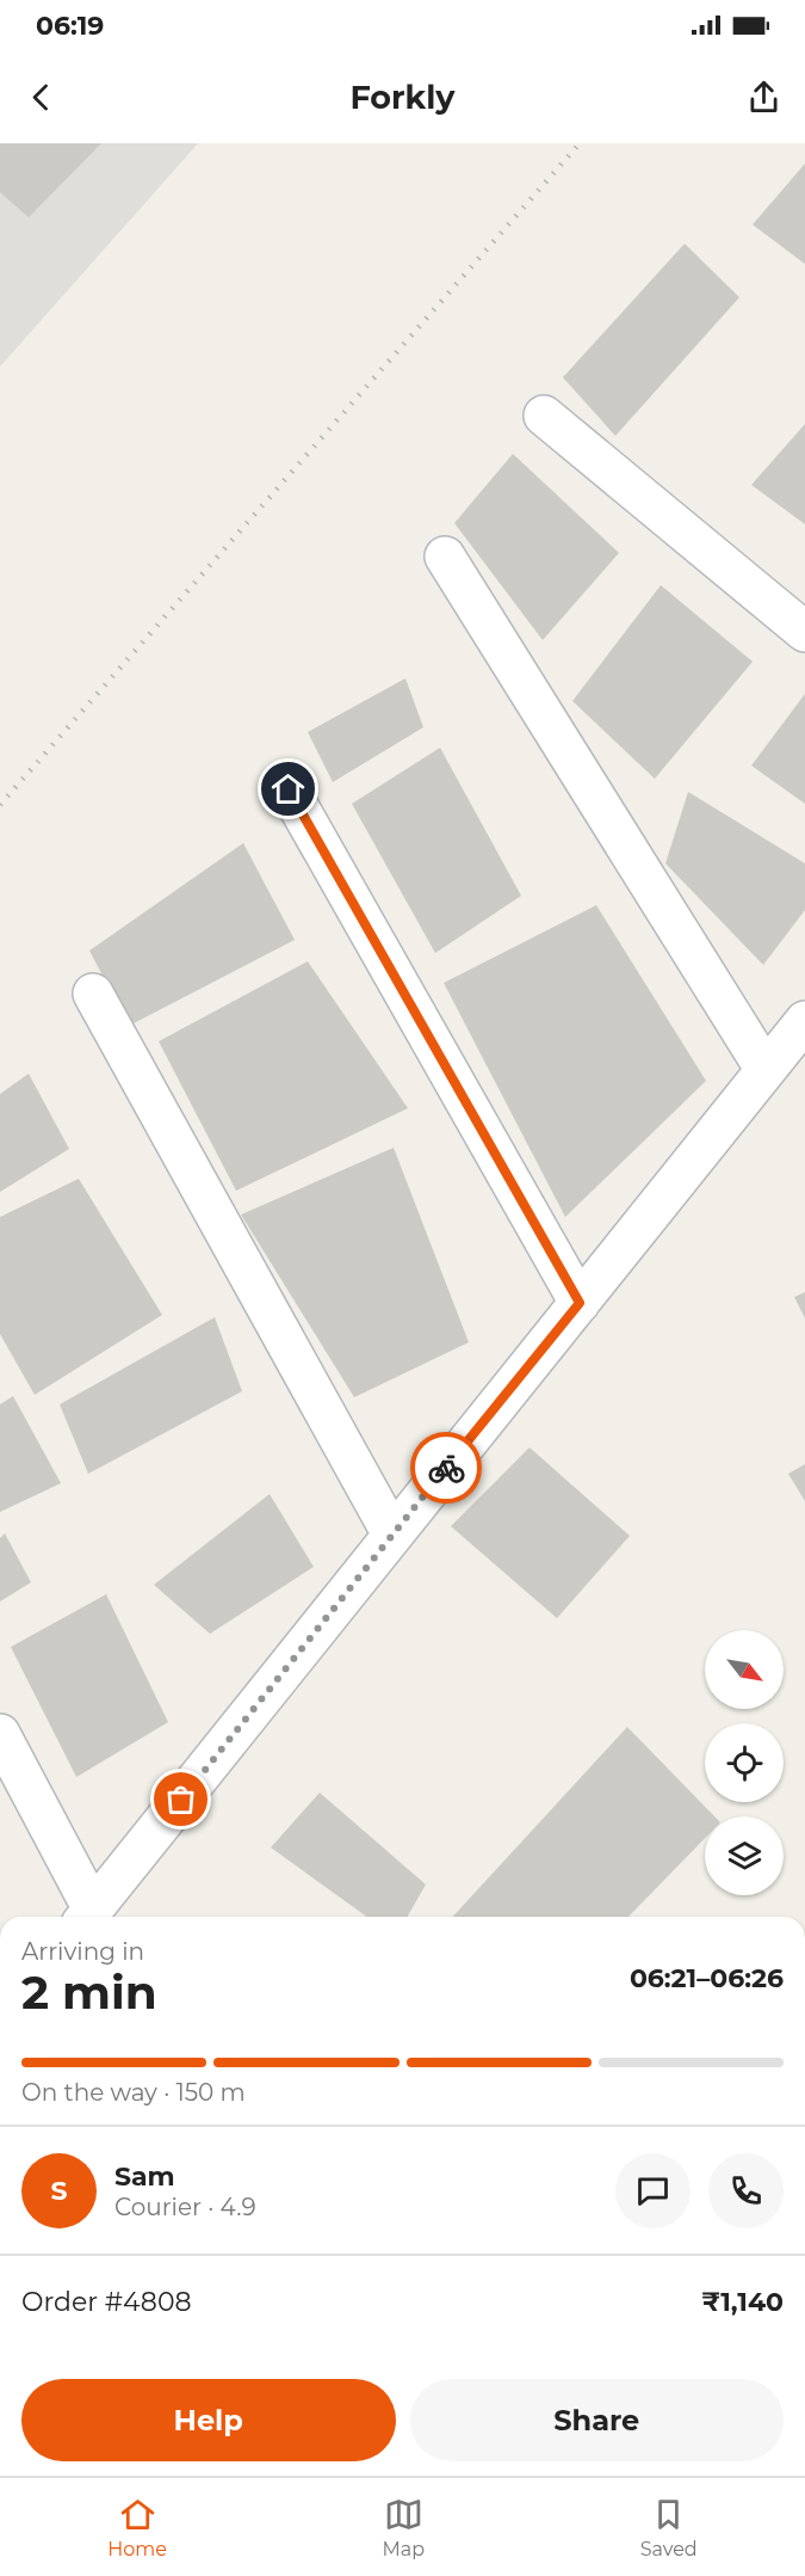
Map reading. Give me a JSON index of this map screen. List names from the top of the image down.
{
  "north": "bottom right",
  "page": {
    "status": "06:19",
    "header": "Forkly",
    "heading": ["2 min", "Arriving in", "06:21–06:26"],
    "panel": [
      "Sam",
      "Courier · 4.9",
      "Order #4808",
      "₹1,140"
    ],
    "bar": "On the way · 150 m",
    "round": "S",
    "buttons": ["Help", "Share"],
    "tabs": ["Home", "Map", "Saved"]
  }
}
